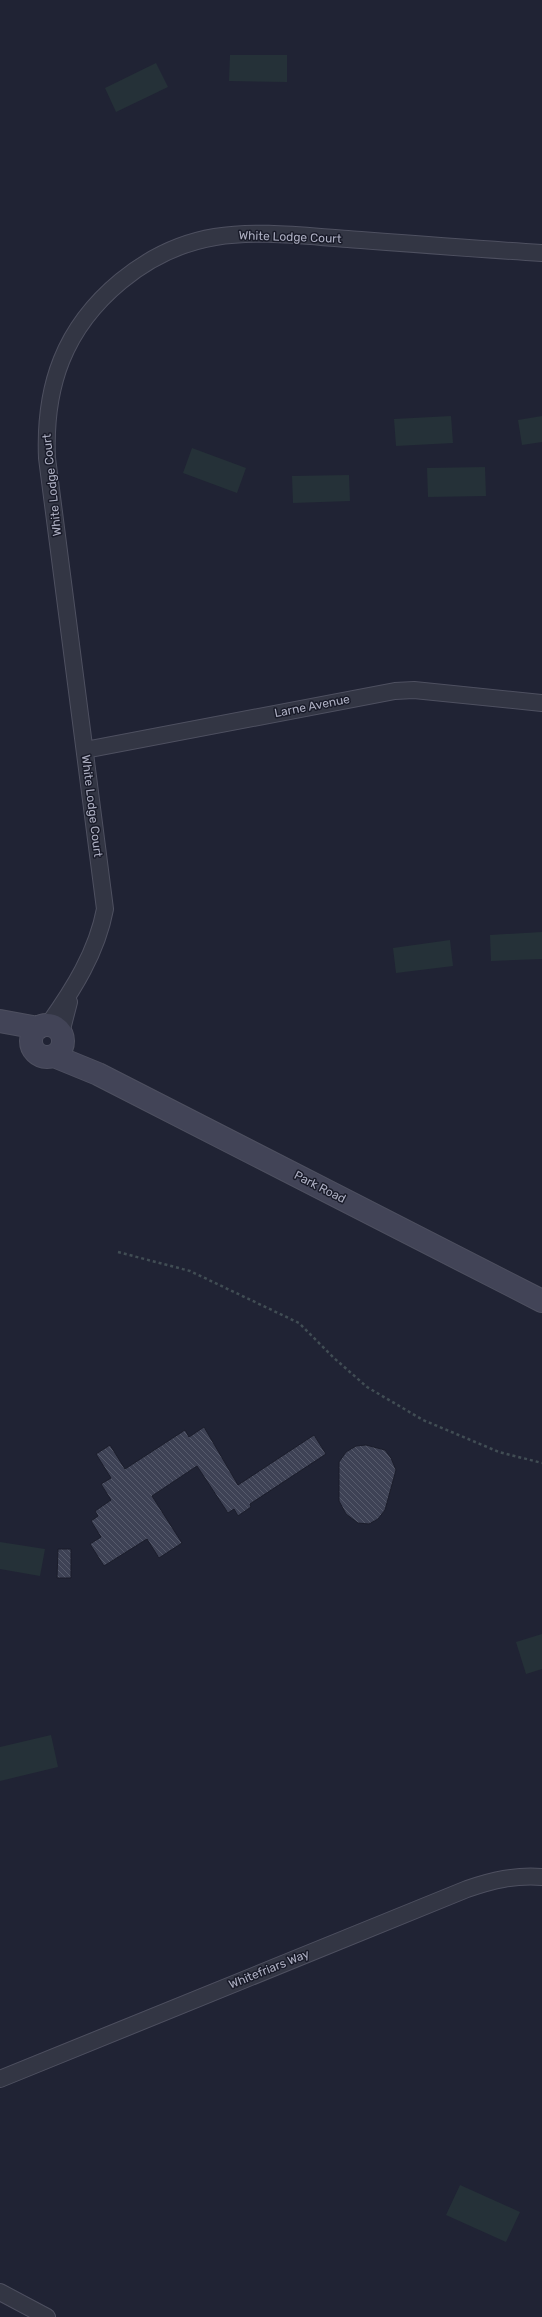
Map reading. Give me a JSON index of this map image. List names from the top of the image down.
{
  "streets": {
    "street": [
      "White Lodge Court",
      "Larne Avenue",
      "Park Road",
      "Whitefriars Way"
    ]
  },
  "crossings": [
    ["White Lodge Court", "Larne Avenue"],
    ["White Lodge Court", "Park Road"]
  ]
}
